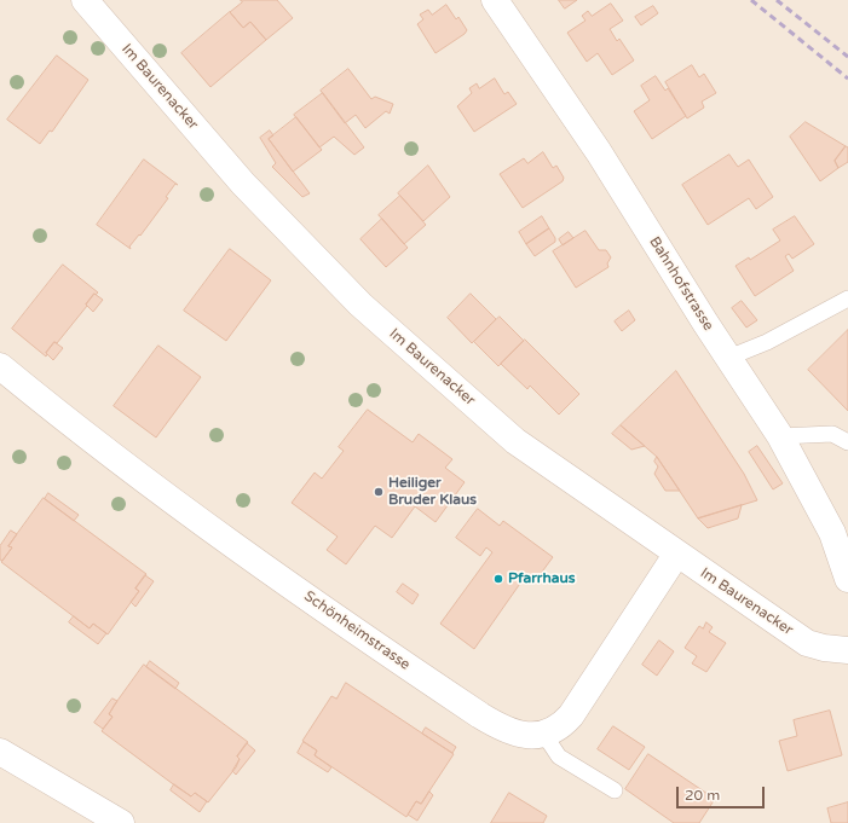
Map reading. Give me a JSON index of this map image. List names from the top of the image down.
{
  "streets": {
    "street": ["Im Baurenacker", "Bahnhofstrasse", "Schönheimstrasse"]
  },
  "places": ["Heiliger Bruder Klaus", "Pfarrhaus"],
  "scale_bar": "20 m"
}
